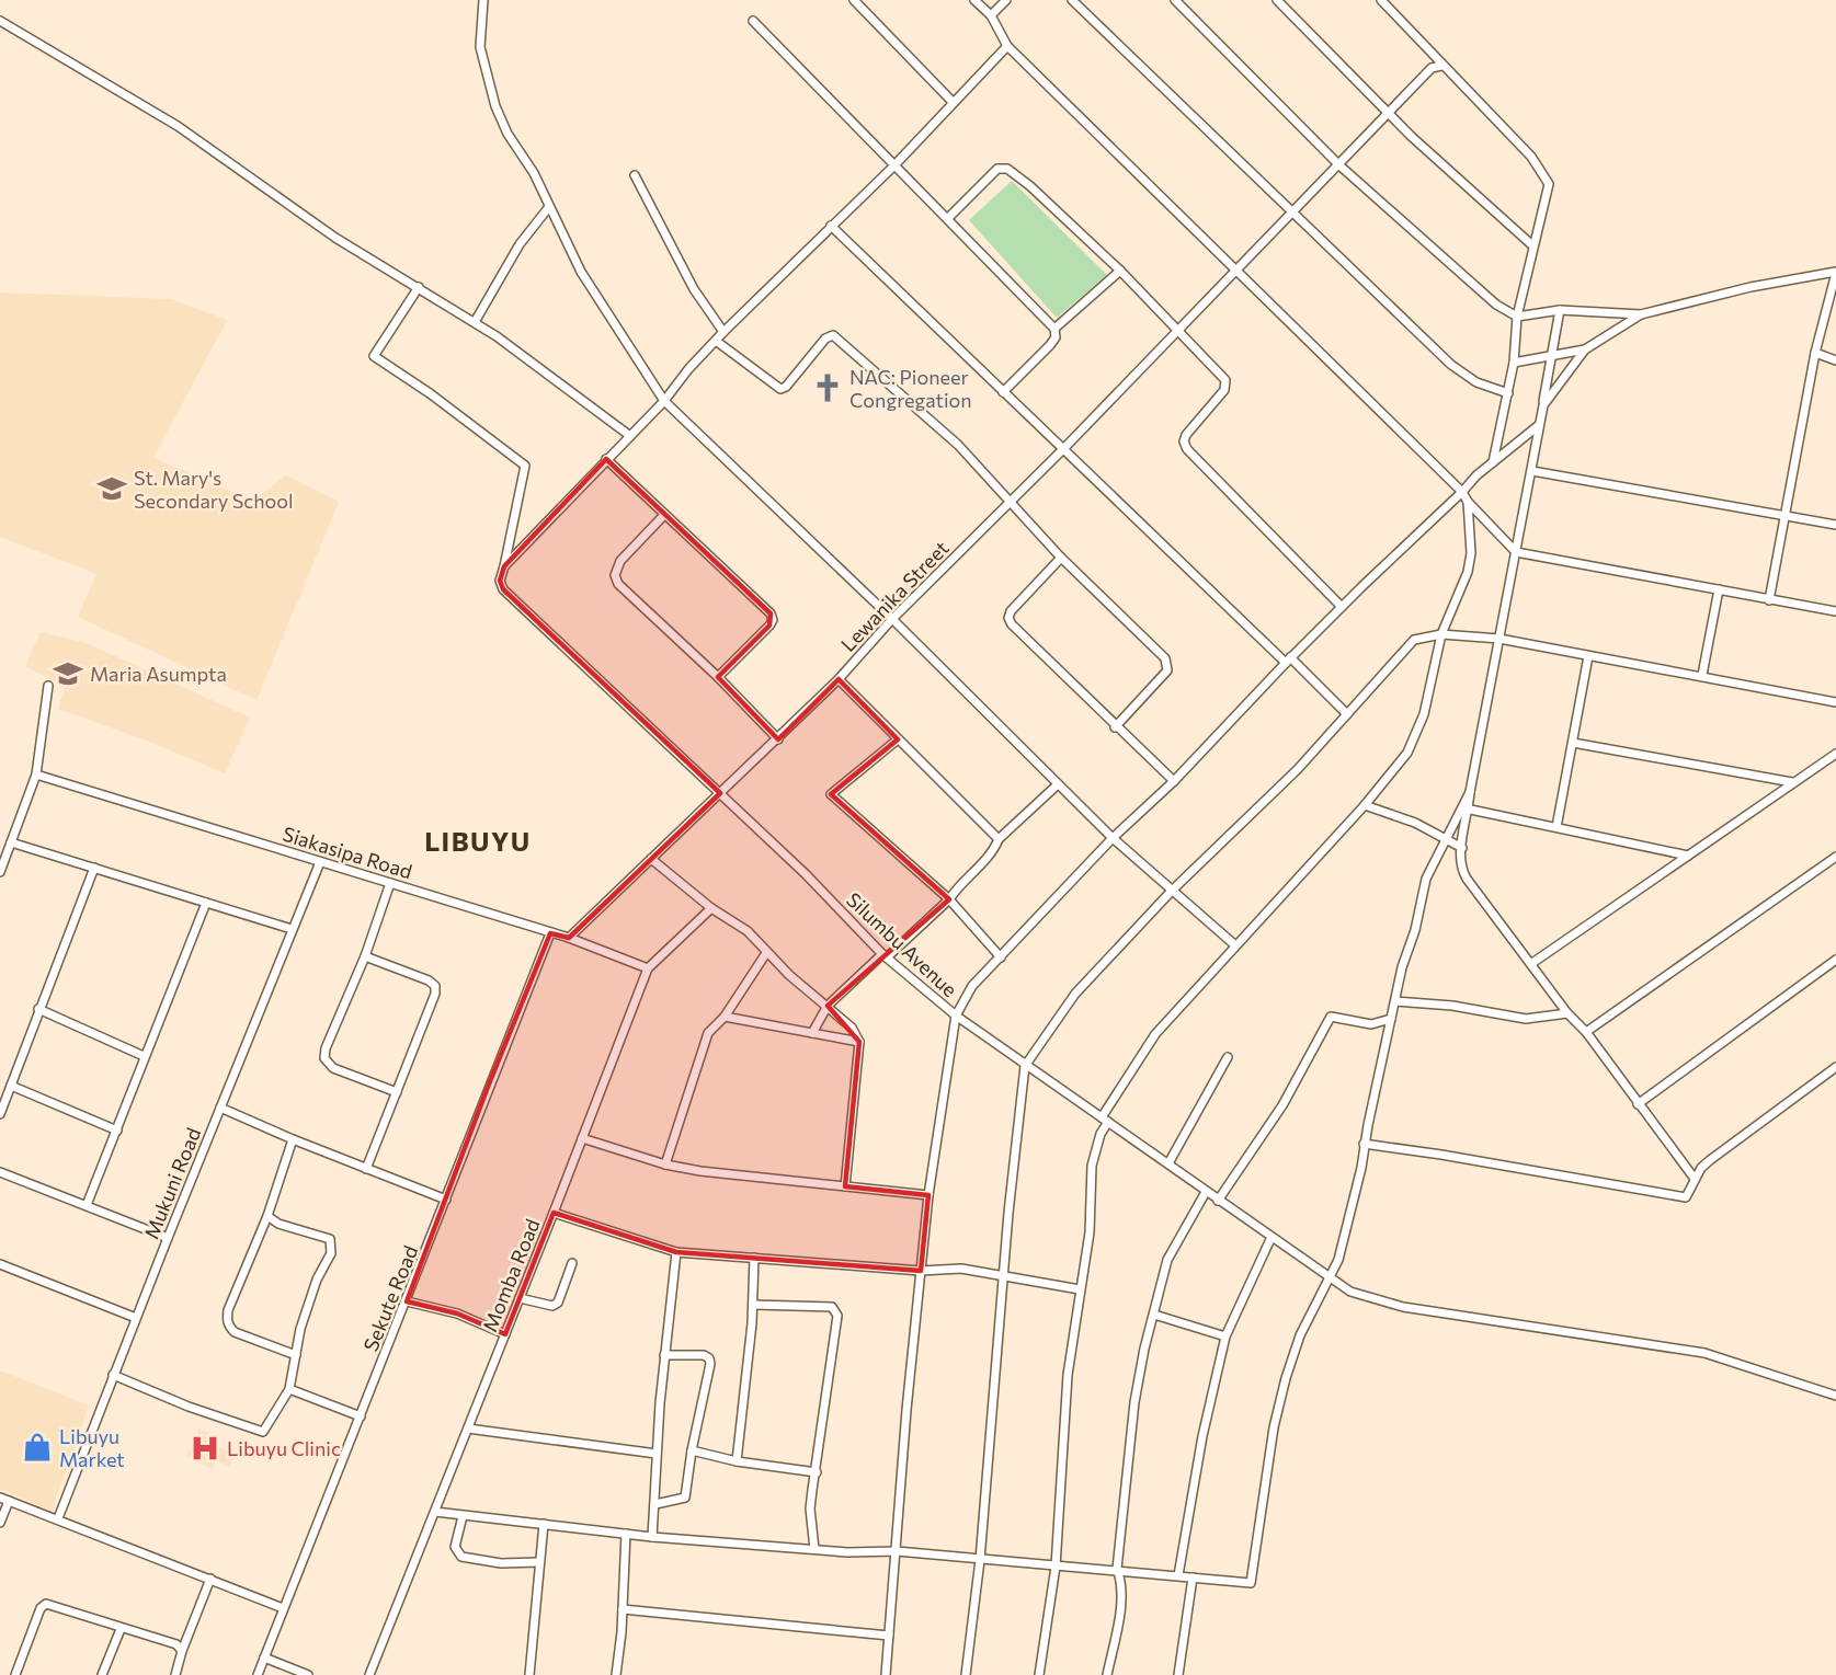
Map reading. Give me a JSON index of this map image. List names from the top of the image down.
{
  "streets": {
    "street": [
      "Lewanika Street",
      "Siakasipa Road",
      "Silumbu Avenue",
      "Mukuni Road",
      "Momba Road",
      "Sekute Road"
    ]
  },
  "crossings": [
    ["Lewanika Street", "Siakasipa Road"],
    ["Lewanika Street", "Silumbu Avenue"],
    ["Siakasipa Road", "Mukuni Road"],
    ["Siakasipa Road", "Momba Road"],
    ["Siakasipa Road", "Sekute Road"]
  ],
  "districts": ["LIBUYU"],
  "places": {
    "church": ["NAC: Pioneer Congregation"],
    "school or university": ["St. Mary's Secondary School", "Maria Asumpta"],
    "shop": ["Libuyu Market"],
    "hospital": ["Libuyu Clinic"]
  }
}
